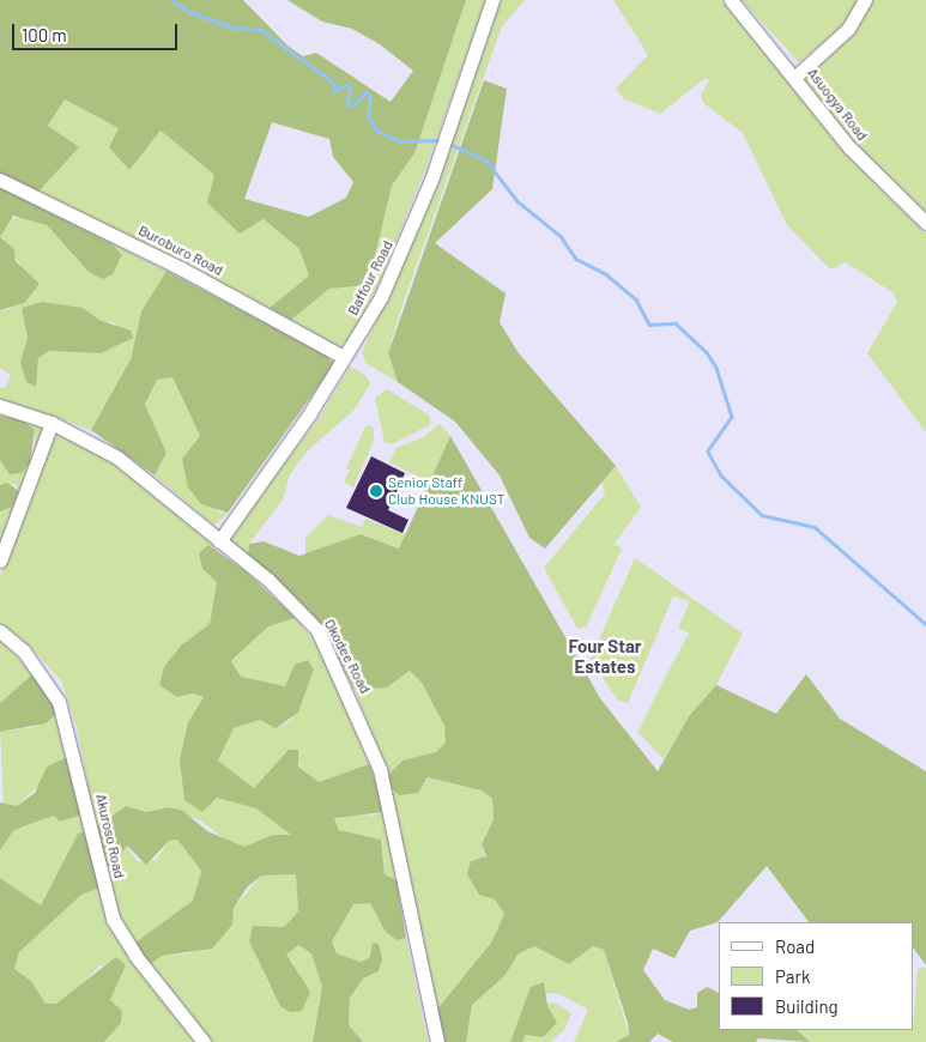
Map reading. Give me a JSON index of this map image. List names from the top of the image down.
{
  "streets": {
    "street": [
      "Asuogya Road",
      "Buroburo Road",
      "Baffour Road",
      "Okodee Road",
      "Akuroso Road"
    ]
  },
  "crossings": [
    ["Buroburo Road", "Baffour Road"],
    ["Baffour Road", "Okodee Road"]
  ],
  "districts": ["Four Star Estates"],
  "places": ["Senior Staff Club House KNUST"],
  "legend": ["Road", "Park", "Building"],
  "scale_bar": "100 m"
}
